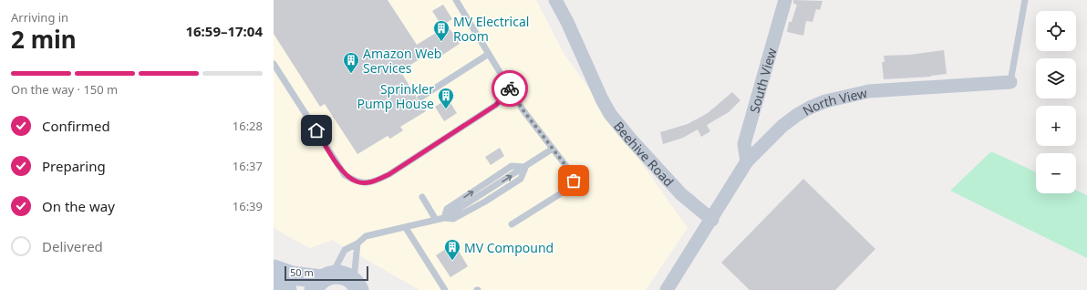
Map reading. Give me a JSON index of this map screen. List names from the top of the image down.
{
  "streets": {
    "street": ["South View", "North View", "Beehive Road"]
  },
  "crossings": [
    ["South View", "North View"],
    ["North View", "Beehive Road"]
  ],
  "places": {
    "building": [
      "MV Electrical Room",
      "Amazon Web Services",
      "Sprinkler Pump House",
      "MV Compound"
    ]
  },
  "scale_bar": "50 m",
  "page": {
    "heading": ["2 min", "Arriving in", "16:59–17:04"],
    "map_buttons": ["+", "−"],
    "bar": "On the way · 150 m",
    "list": [
      ["Confirmed", "16:28"],
      ["Preparing", "16:37"],
      ["On the way", "16:39"],
      "Delivered"
    ],
    "scale": "50 m"
  }
}
